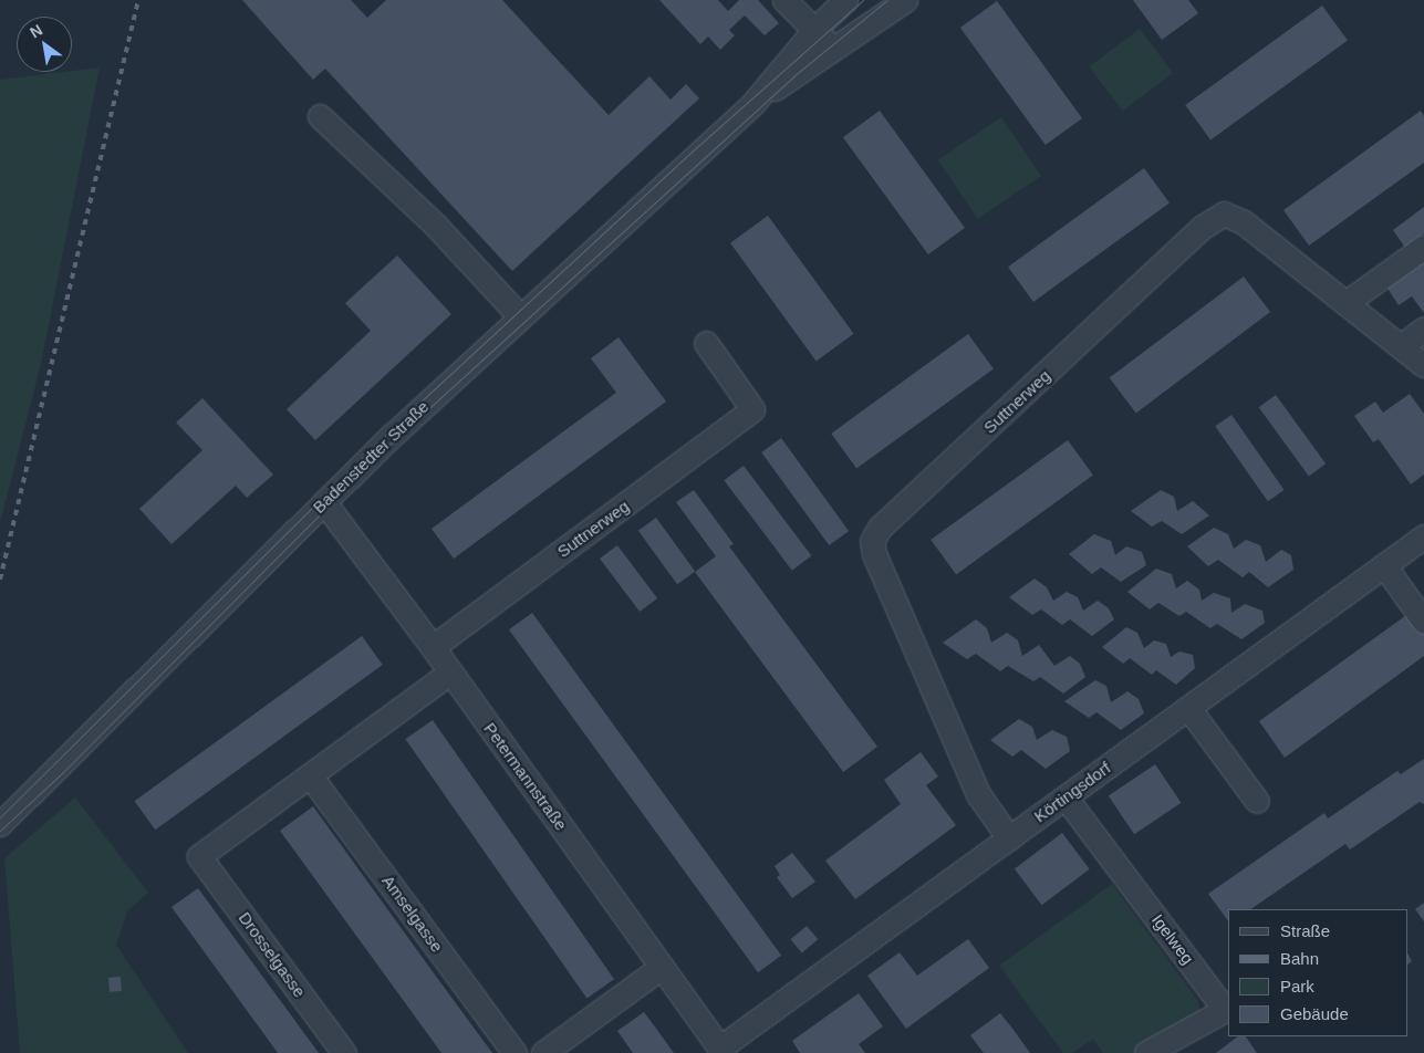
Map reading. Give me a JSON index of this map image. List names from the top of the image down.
{
  "streets": {
    "street": [
      "Suttnerweg",
      "Badenstedter Straße",
      "Petermannstraße",
      "Körtingsdorf",
      "Amselgasse",
      "Igelweg",
      "Drosselgasse"
    ]
  },
  "crossings": [
    ["Suttnerweg", "Petermannstraße"],
    ["Suttnerweg", "Körtingsdorf"],
    ["Badenstedter Straße", "Petermannstraße"],
    ["Petermannstraße", "Körtingsdorf"],
    ["Körtingsdorf", "Igelweg"],
    ["Amselgasse", "Drosselgasse"]
  ],
  "legend": [
    "Straße",
    "Bahn",
    "Park",
    "Gebäude"
  ],
  "north": "top left"
}
